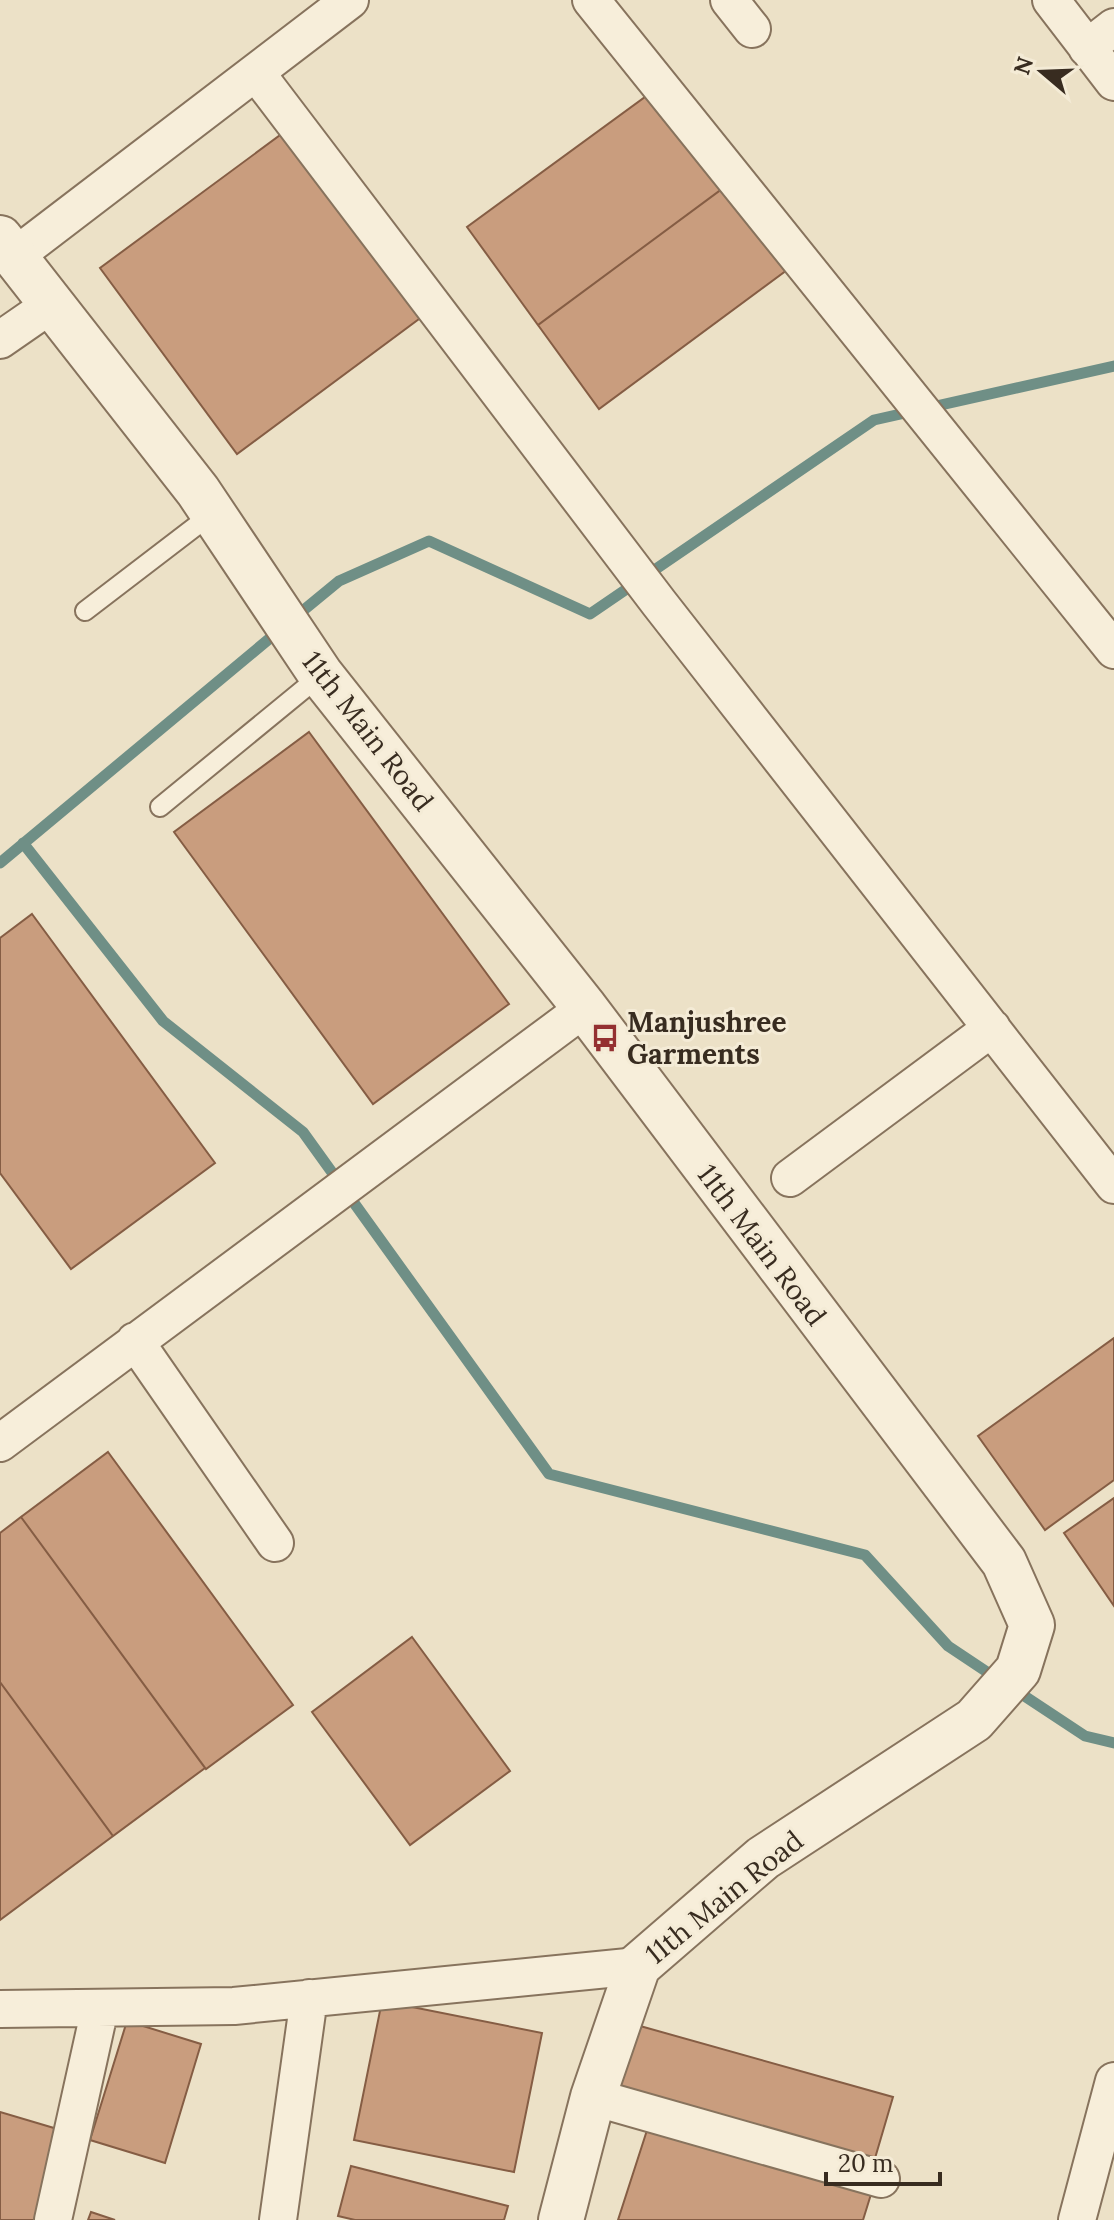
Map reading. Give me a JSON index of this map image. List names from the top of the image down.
{
  "streets": {
    "street": ["11th Main Road"]
  },
  "places": {
    "bus stop": ["Manjushree Garments"]
  },
  "scale_bar": "20 m",
  "north": "left"
}
